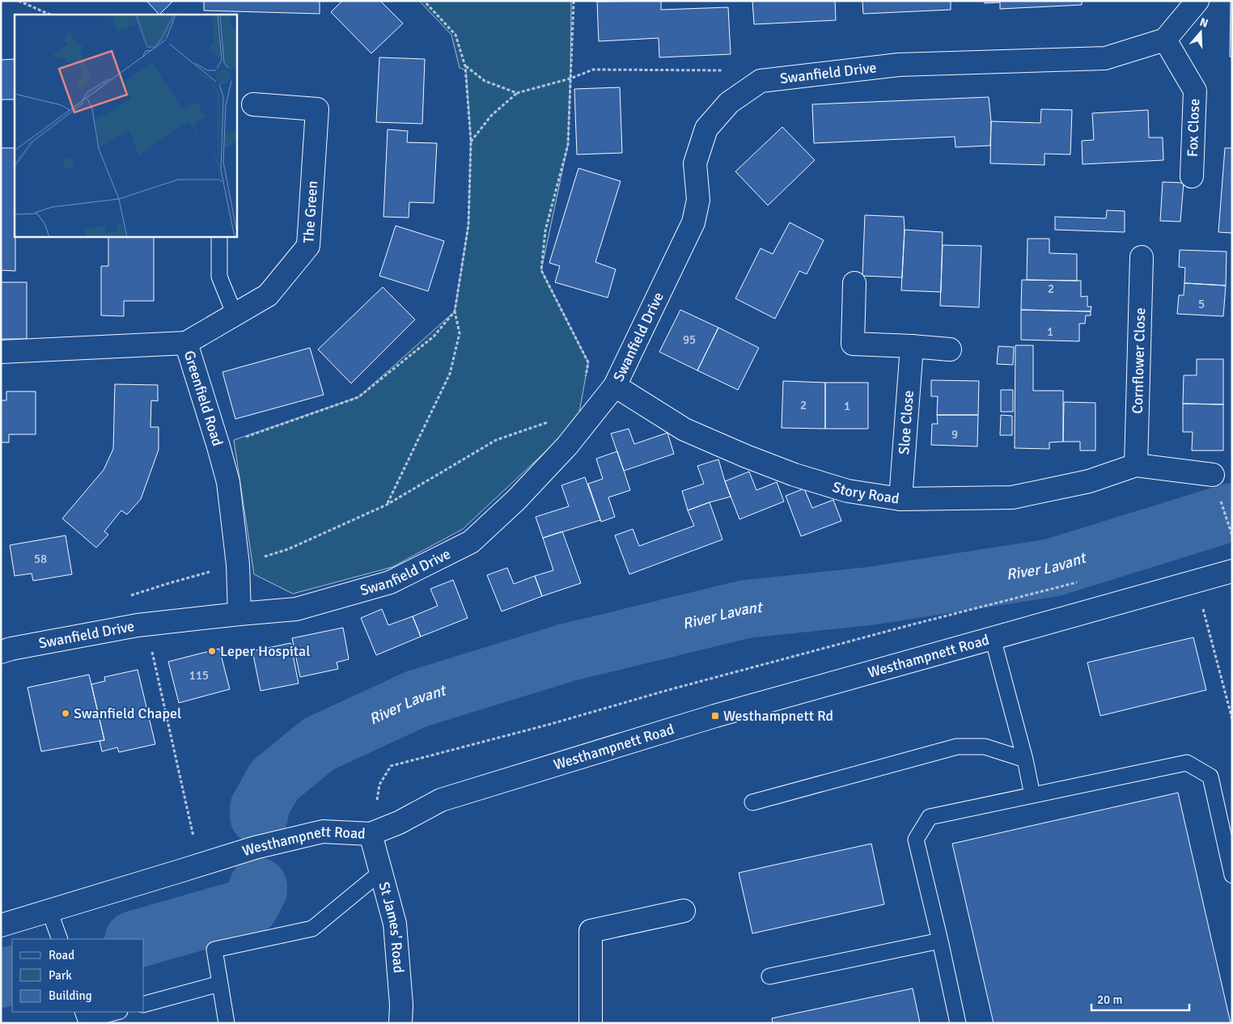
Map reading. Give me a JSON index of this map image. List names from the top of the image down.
{
  "streets": {
    "street": [
      "Swanfield Drive",
      "Fox Close",
      "The Green",
      "Cornflower Close",
      "Greenfield Road",
      "Sloe Close",
      "Story Road",
      "Westhampnett Road",
      "St James' Road"
    ]
  },
  "crossings": [
    ["Swanfield Drive", "Fox Close"],
    ["Swanfield Drive", "Greenfield Road"],
    ["Swanfield Drive", "Story Road"],
    ["The Green", "Greenfield Road"],
    ["Cornflower Close", "Story Road"],
    ["Sloe Close", "Story Road"],
    ["Westhampnett Road", "St James' Road"]
  ],
  "water": ["River Lavant"],
  "places": {
    "other": ["Leper Hospital", "Swanfield Chapel"],
    "transit": ["Westhampnett Rd"]
  },
  "house_numbers": [
    "2",
    "5",
    "1",
    "95",
    "2",
    "1",
    "9",
    "58",
    "115"
  ],
  "legend": ["Road", "Park", "Building"],
  "scale_bar": "20 m",
  "north": "top"
}
